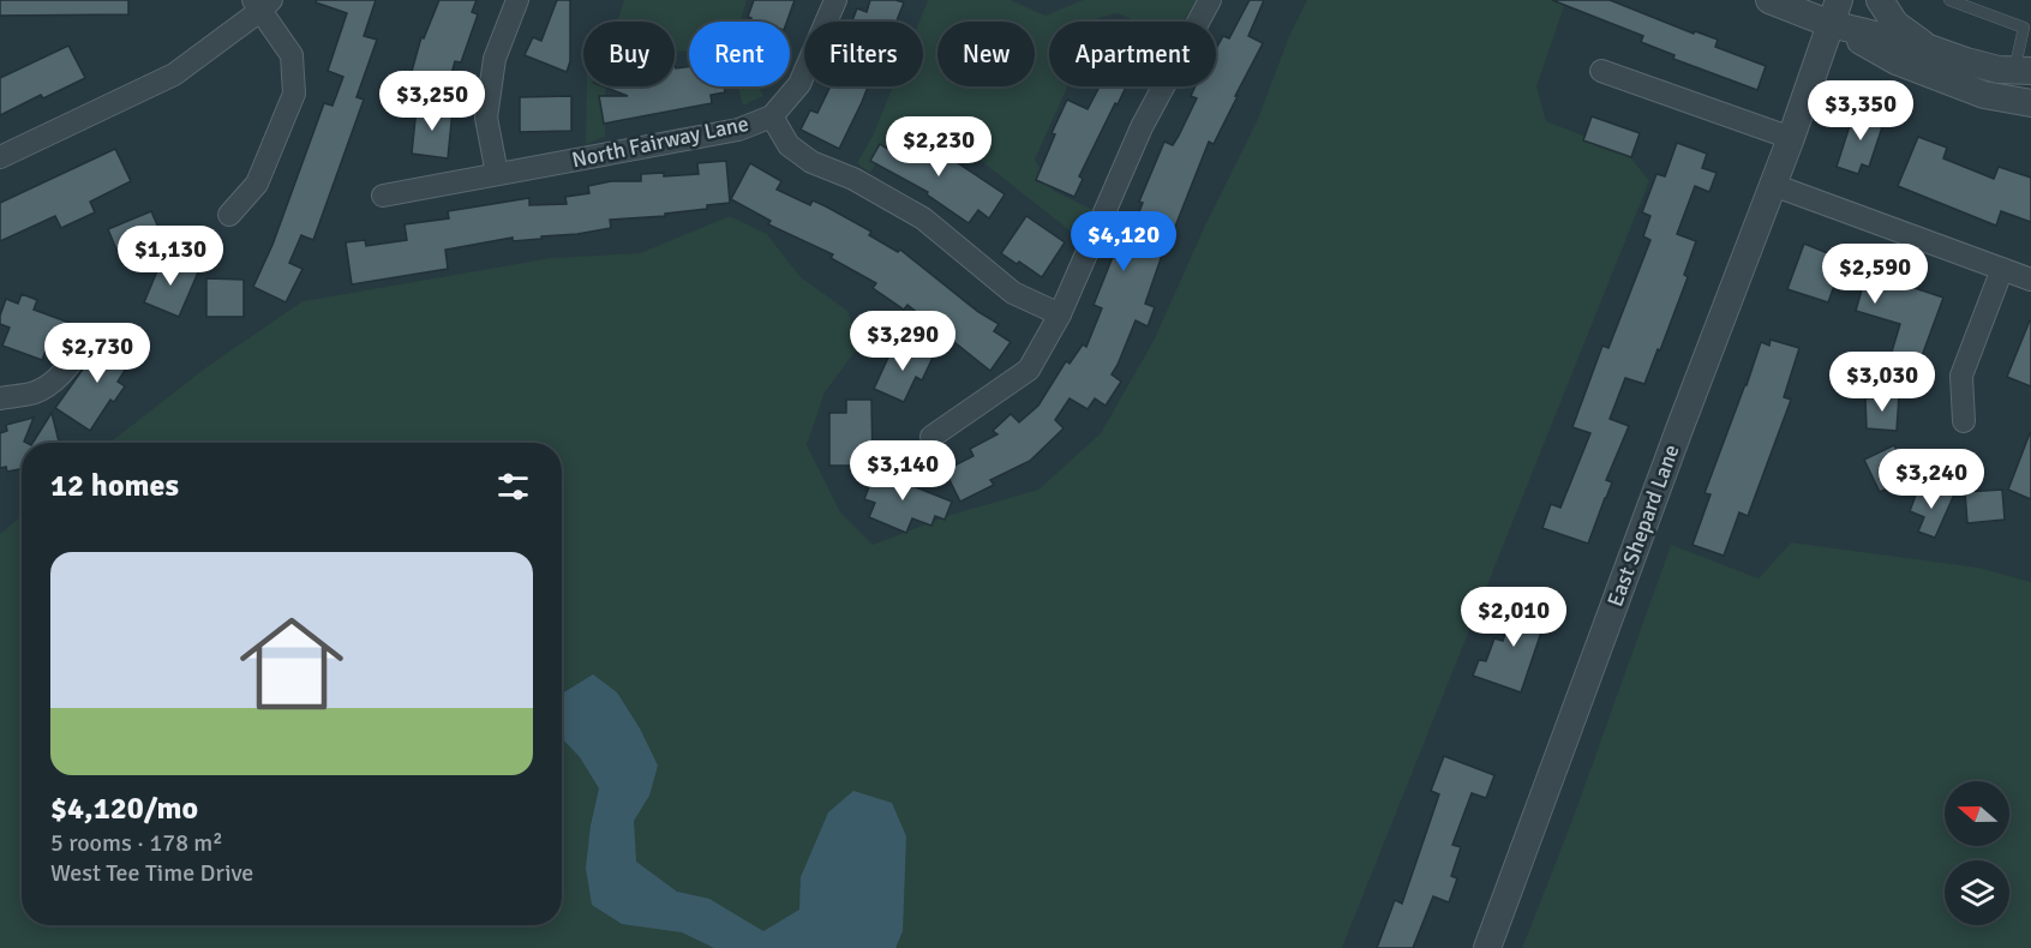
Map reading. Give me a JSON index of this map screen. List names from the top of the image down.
{
  "streets": {
    "street": ["North Fairway Lane", "East Shepard Lane"]
  },
  "north": "left",
  "page": {
    "chip": [
      "Buy",
      "Rent",
      "Filters",
      "New",
      "Apartment"
    ],
    "price": [
      "$3,250",
      "$3,350",
      "$2,230",
      "$4,120",
      "$1,130",
      "$2,590",
      "$3,290",
      "$2,730",
      "$3,030",
      "$3,140",
      "$3,240",
      "$2,010"
    ],
    "heading": "12 homes",
    "list": [
      {
        "name": "$4,120/mo",
        "note": "5 rooms · 178 m² · West Tee Time Drive"
      }
    ]
  }
}
